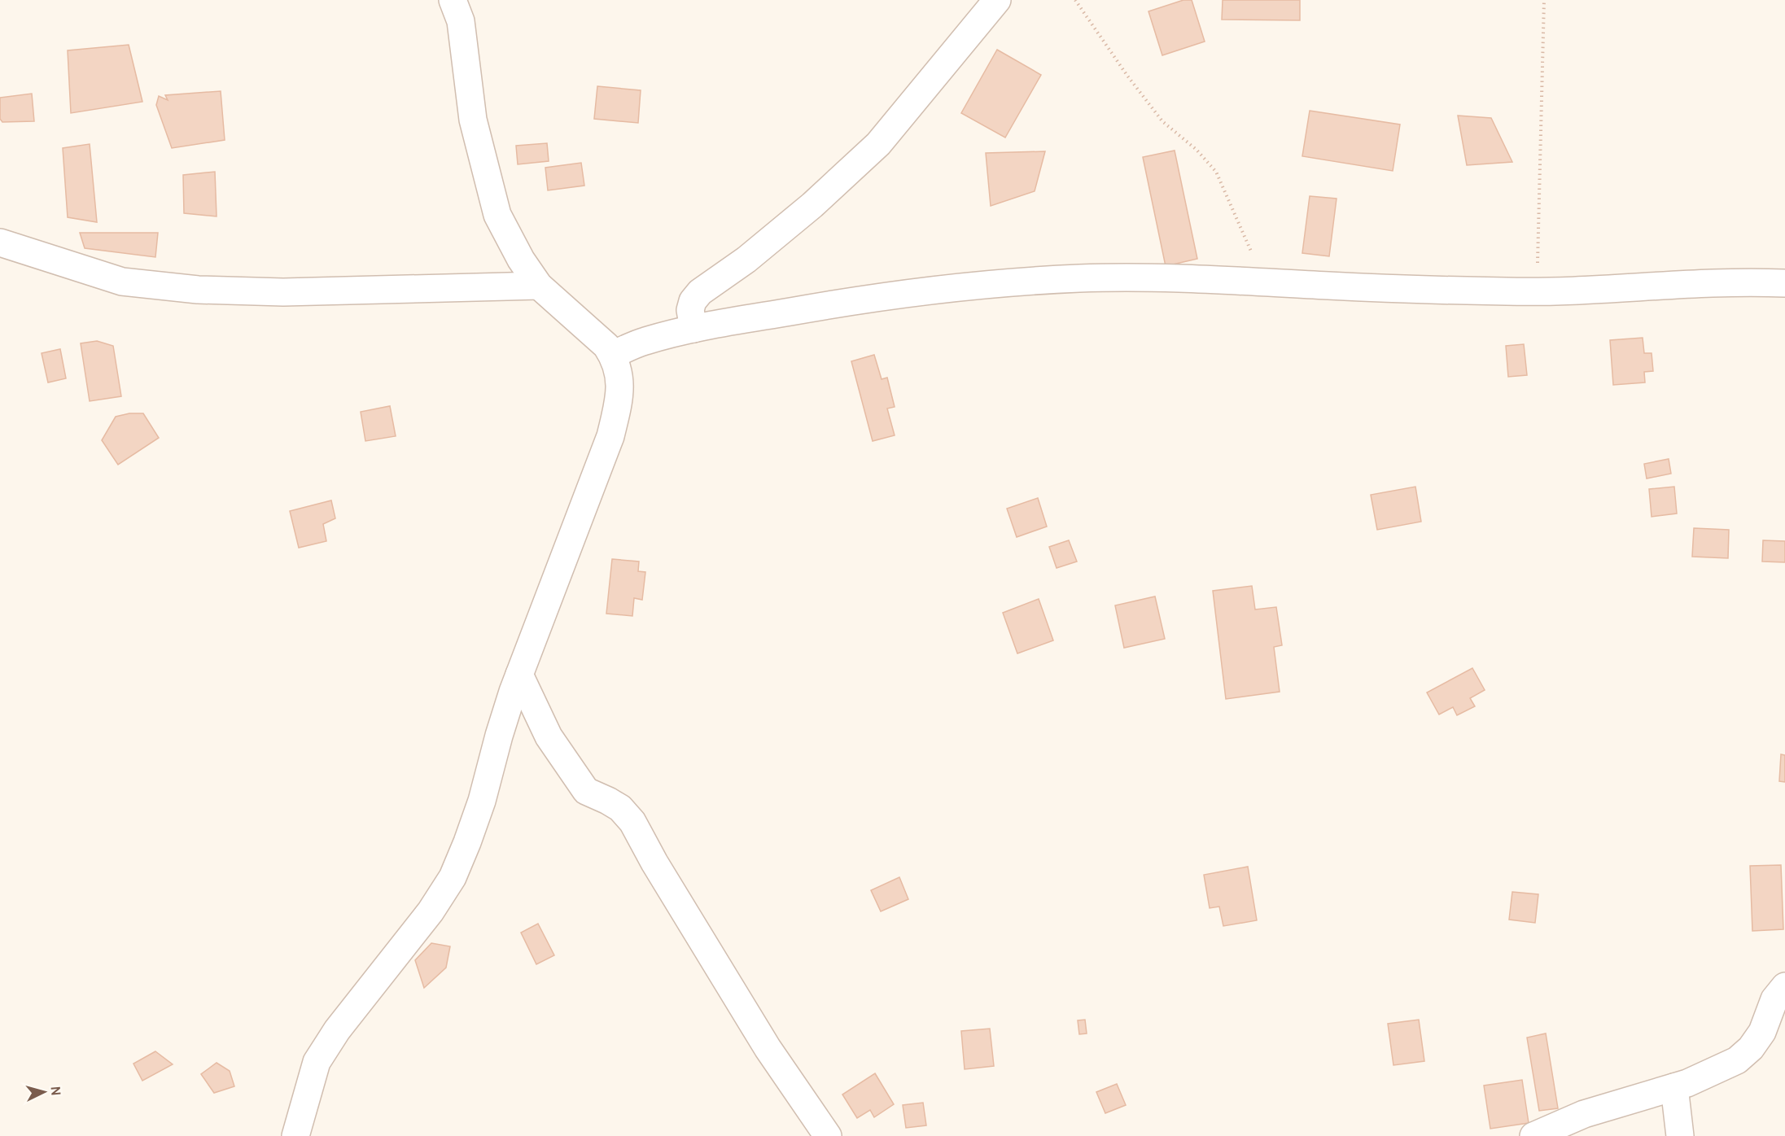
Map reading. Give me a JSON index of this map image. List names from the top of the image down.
{
  "north": "right"
}
